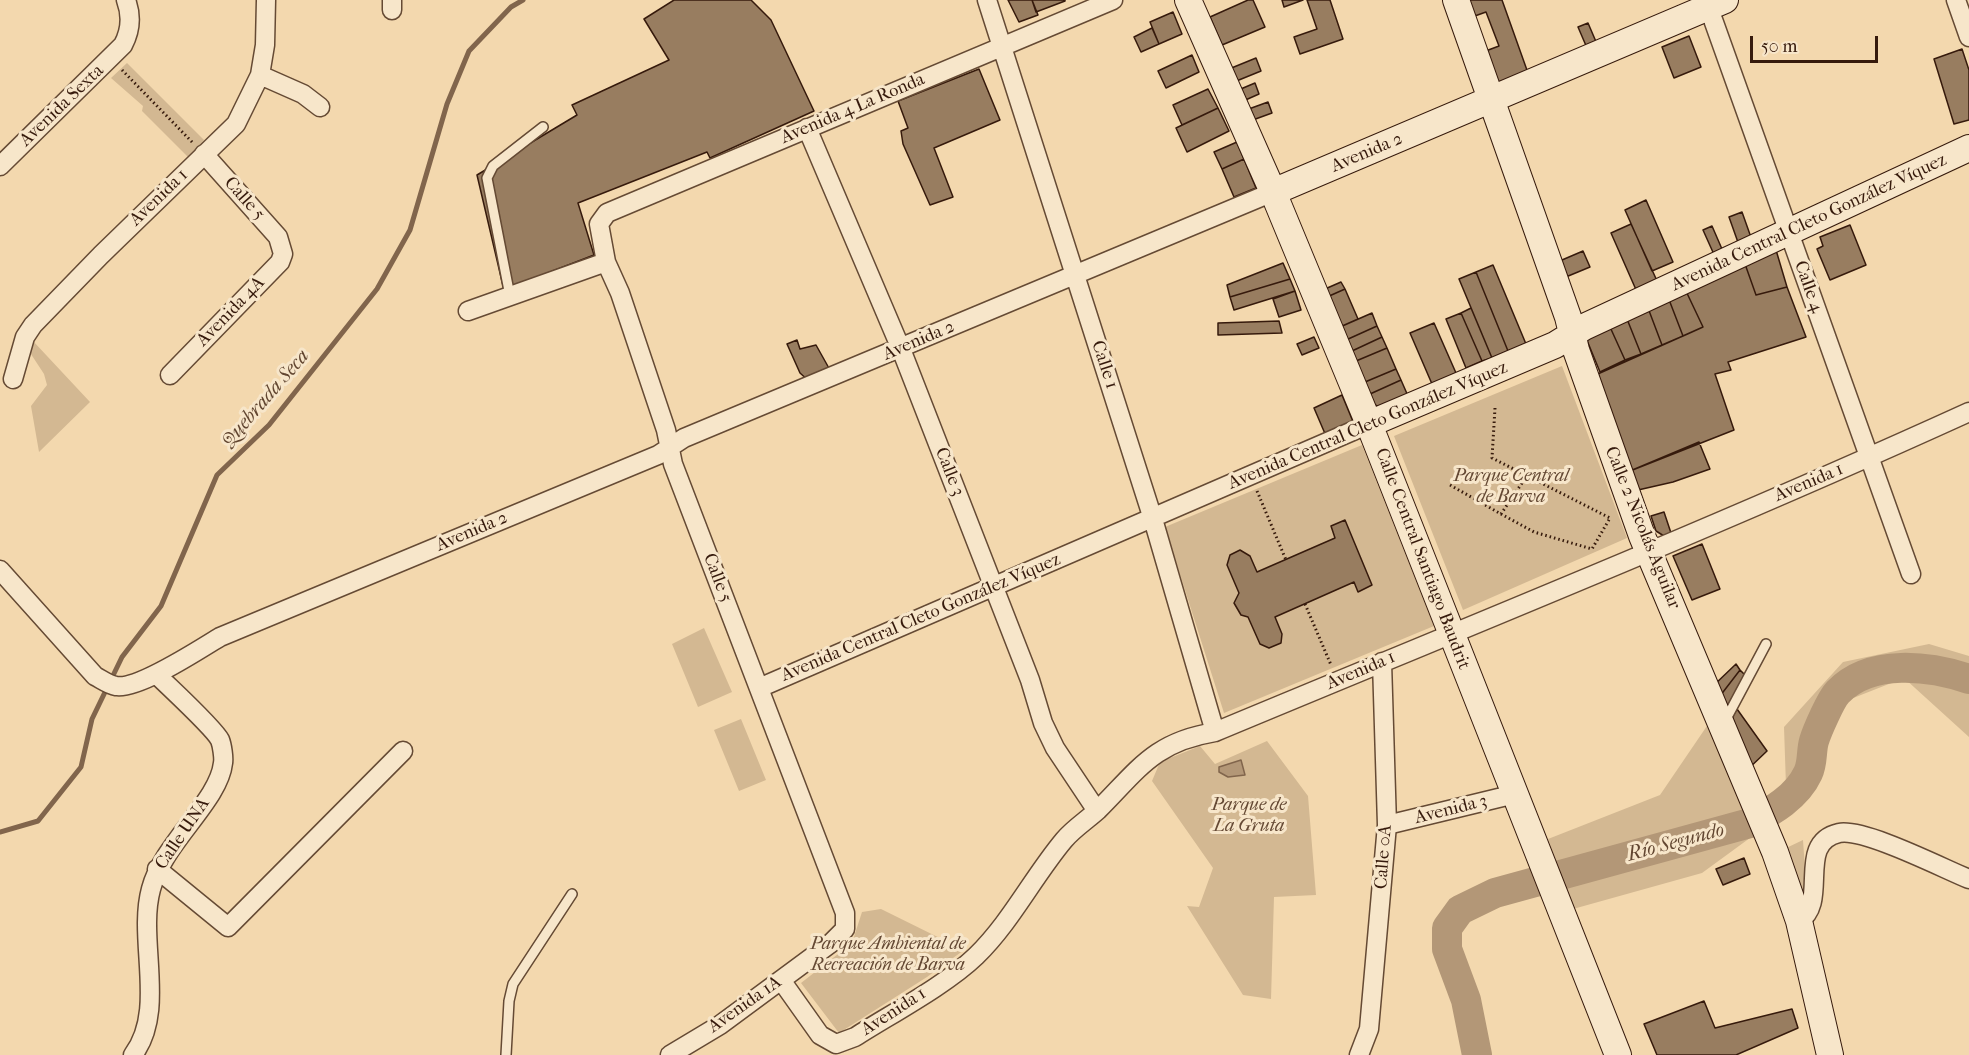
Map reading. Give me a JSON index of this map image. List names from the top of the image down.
{
  "streets": {
    "main road": [
      "Avenida 2",
      "Avenida Central Cleto González Víquez",
      "Calle 2 Nicolás Aguilar",
      "Calle Central Santiago Baudrit"
    ],
    "street": [
      "Avenida Sexta",
      "Avenida 4 La Ronda",
      "Avenida 1",
      "Calle 5",
      "Calle 4",
      "Avenida 4A",
      "Calle 1",
      "Calle 3",
      "Avenida 3",
      "Calle UNA",
      "Calle 0A",
      "Avenida 1A"
    ]
  },
  "crossings": [
    ["Avenida 4 La Ronda", "Calle 5"],
    ["Avenida 4 La Ronda", "Calle 1"],
    ["Avenida 4 La Ronda", "Calle 3"],
    ["Avenida 2", "Calle 5"],
    ["Avenida 2", "Calle 4"],
    ["Avenida 2", "Calle 1"],
    ["Avenida 2", "Calle 3"],
    ["Avenida 2", "Calle 2 Nicolás Aguilar"],
    ["Avenida 2", "Calle Central Santiago Baudrit"],
    ["Avenida 2", "Calle UNA"],
    ["Avenida 1", "Calle 5"],
    ["Avenida 1", "Calle 4"],
    ["Avenida 1", "Calle 1"],
    ["Avenida 1", "Calle 3"],
    ["Avenida 1", "Calle 2 Nicolás Aguilar"],
    ["Avenida 1", "Calle Central Santiago Baudrit"],
    ["Avenida 1", "Calle 0A"],
    ["Avenida 1", "Avenida 1A"],
    ["Calle 5", "Avenida Central Cleto González Víquez"],
    ["Calle 5", "Avenida 4A"],
    ["Calle 5", "Avenida 1A"],
    ["Avenida Central Cleto González Víquez", "Calle 4"],
    ["Avenida Central Cleto González Víquez", "Calle 1"],
    ["Avenida Central Cleto González Víquez", "Calle 3"],
    ["Avenida Central Cleto González Víquez", "Calle 2 Nicolás Aguilar"],
    ["Avenida Central Cleto González Víquez", "Calle Central Santiago Baudrit"],
    ["Calle Central Santiago Baudrit", "Avenida 3"],
    ["Avenida 3", "Calle 0A"]
  ],
  "water": ["Quebrada Seca", "Río Segundo"],
  "parks": ["Parque Central de Barva", "Parque de La Gruta", "Parque Ambiental de Recreación de Barva"],
  "scale_bar": "50 m"
}
